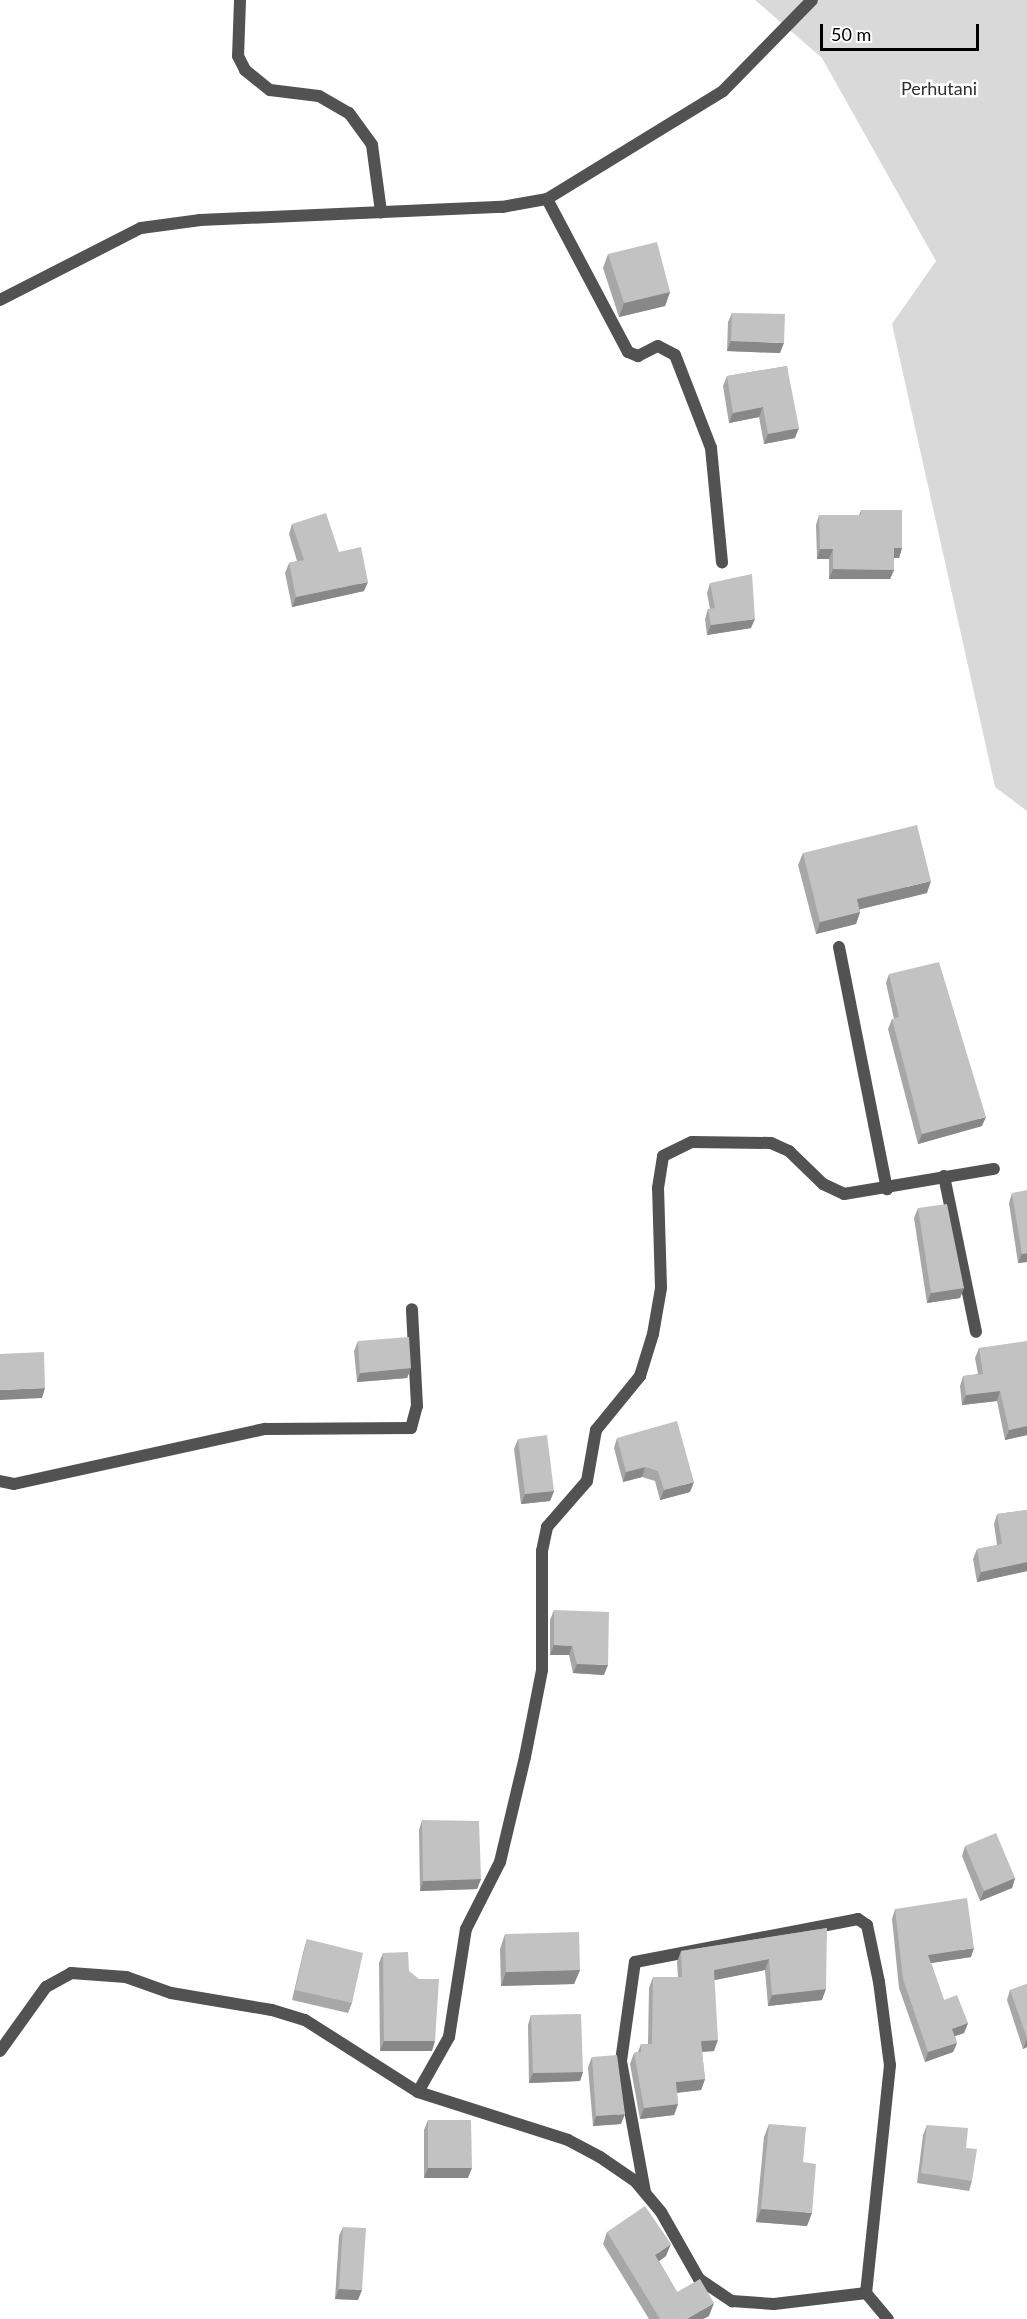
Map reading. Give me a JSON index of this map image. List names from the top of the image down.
{
  "parks": ["Perhutani"],
  "scale_bar": "50 m"
}
